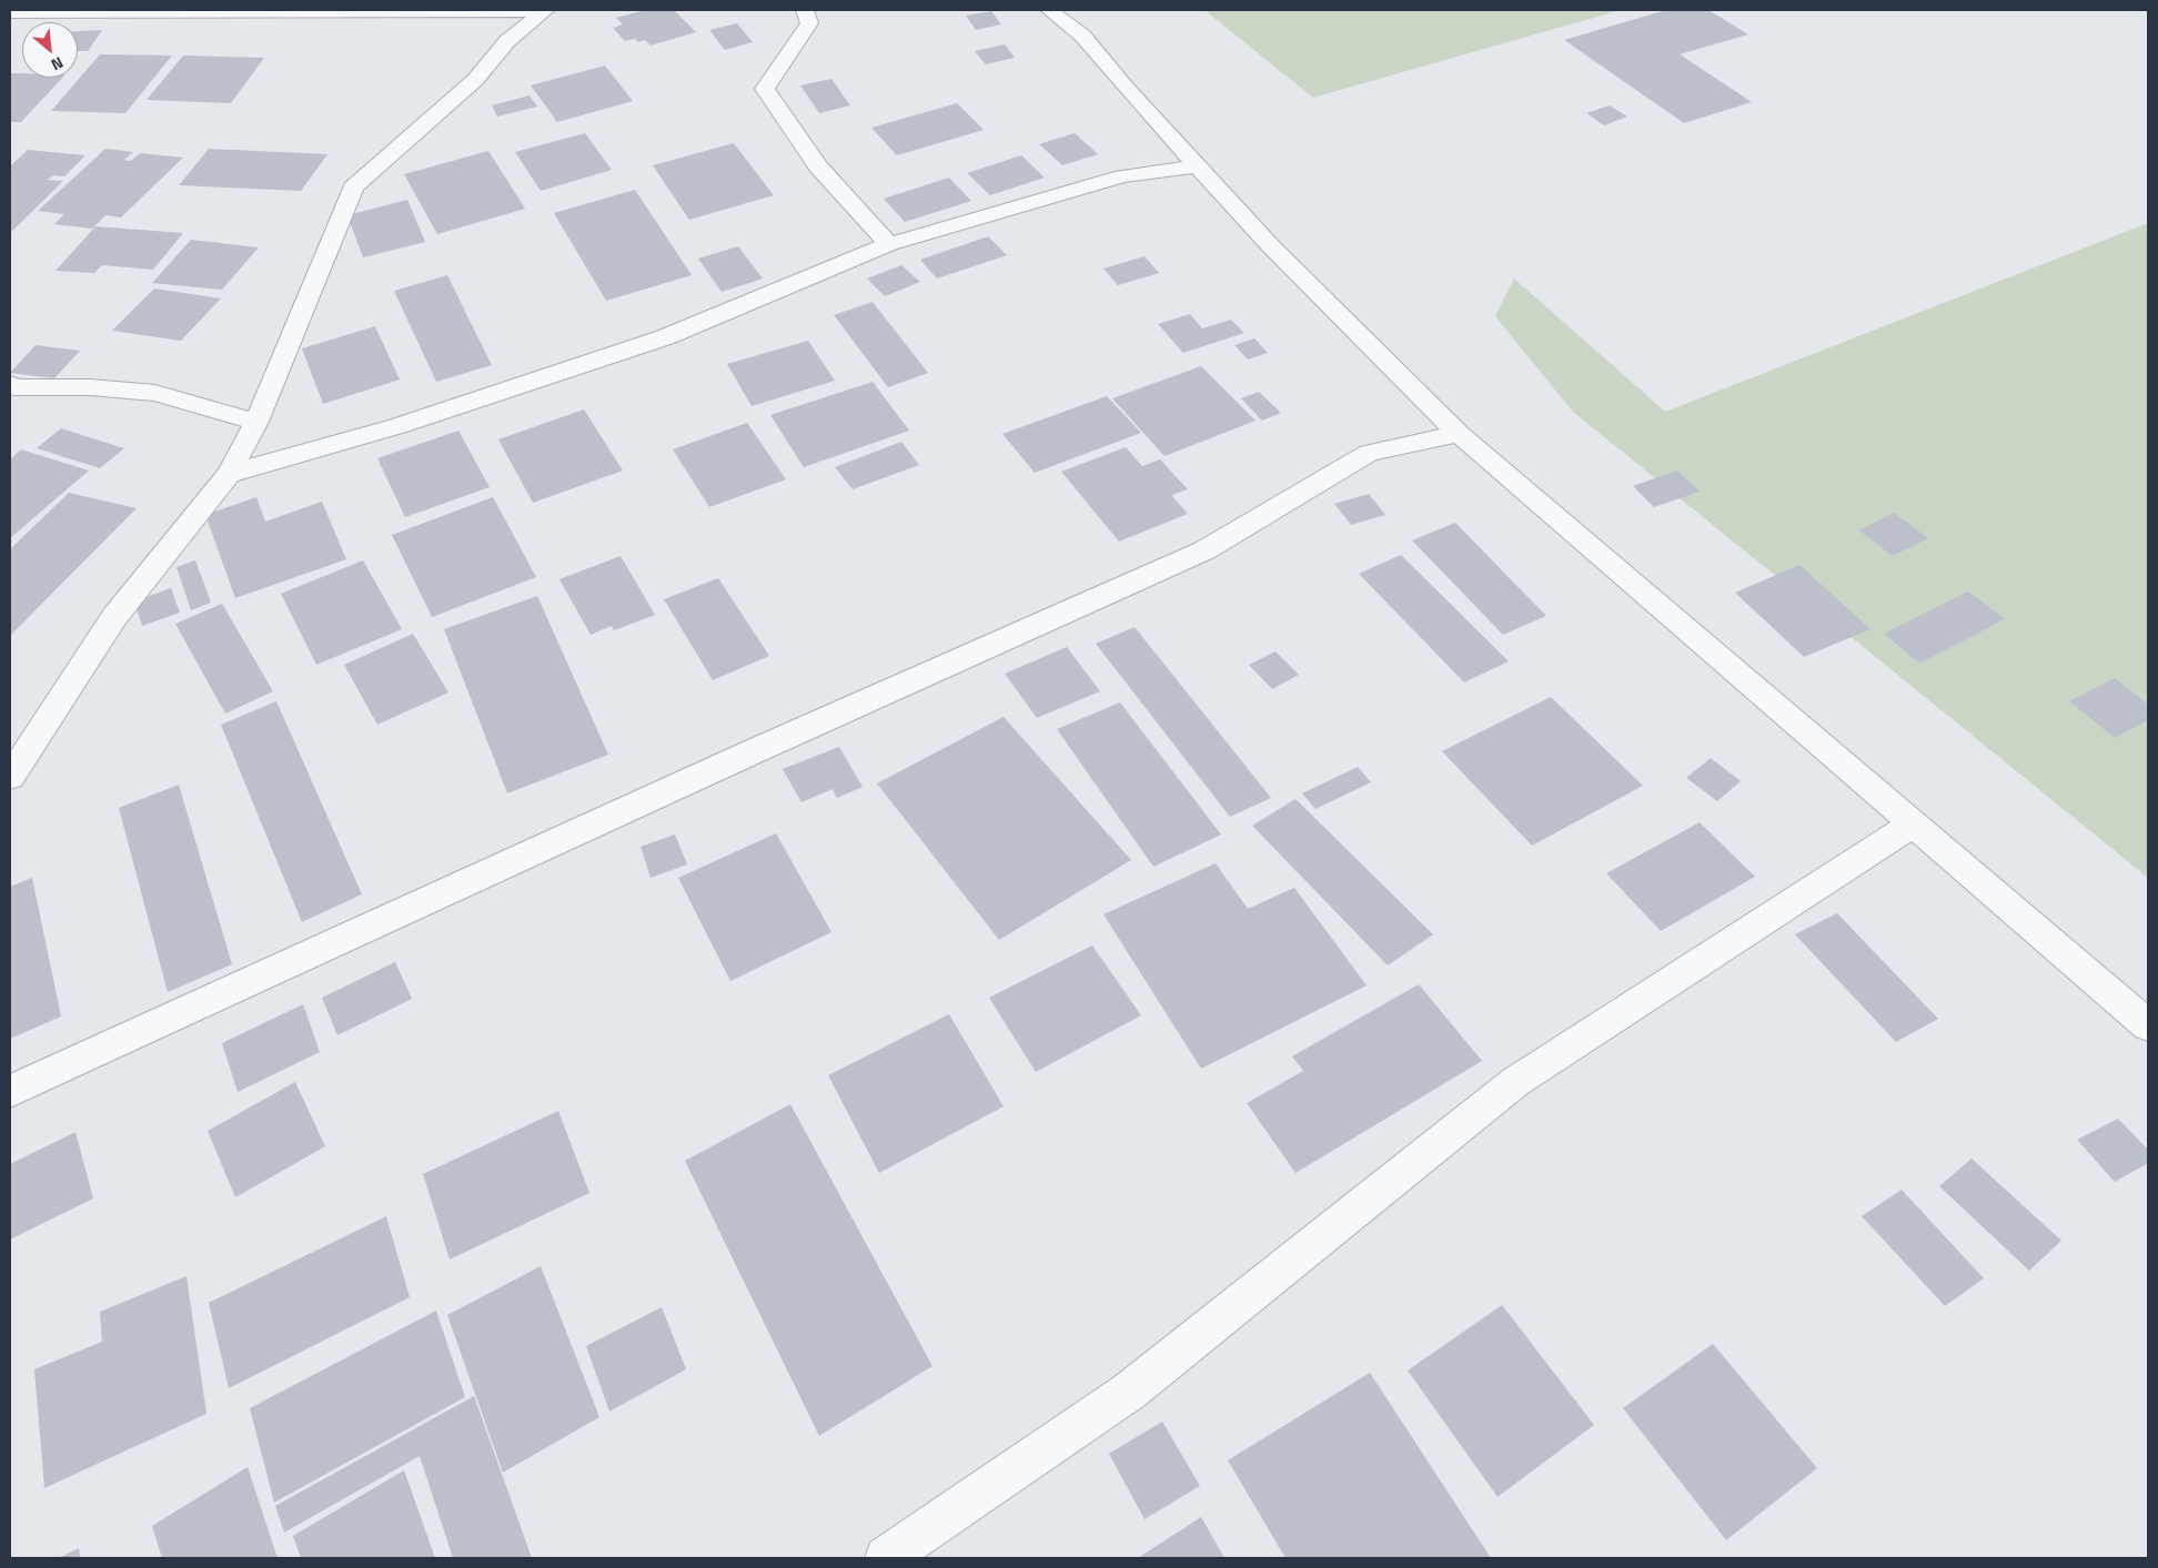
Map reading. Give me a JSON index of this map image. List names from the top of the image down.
{
  "north": "bottom right"
}
